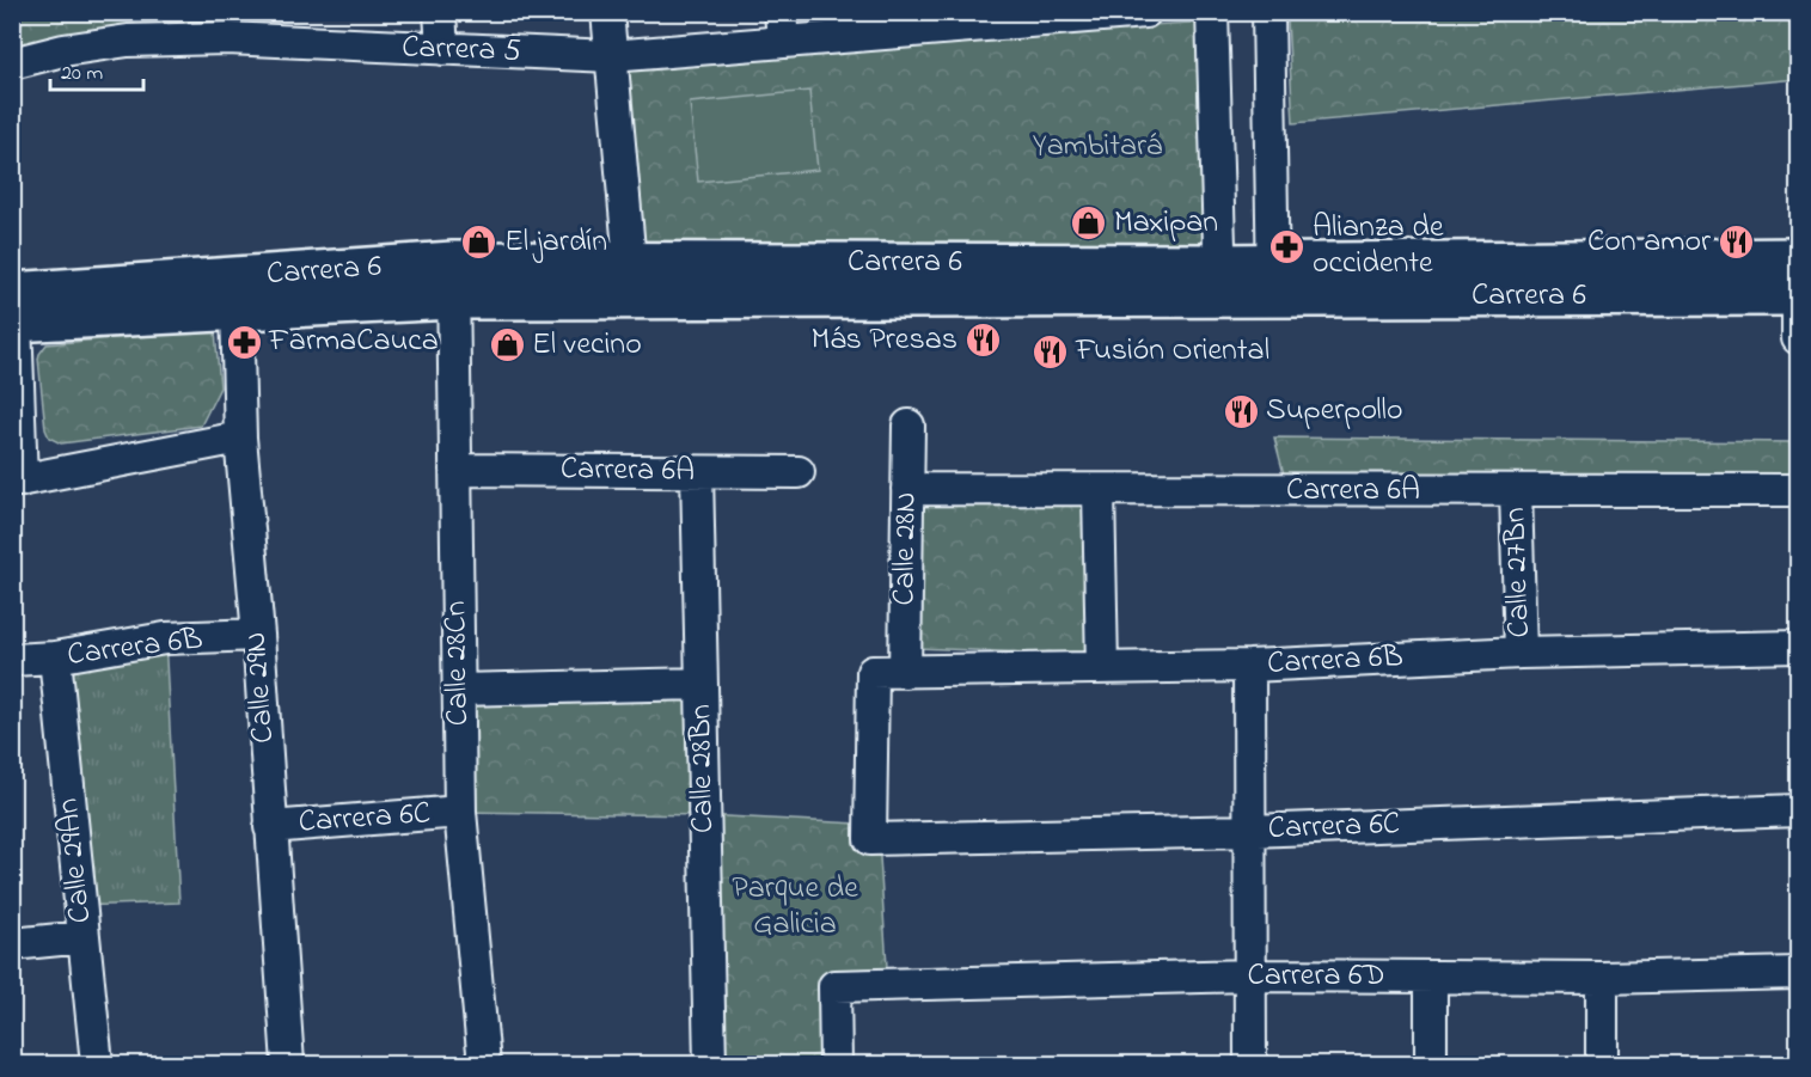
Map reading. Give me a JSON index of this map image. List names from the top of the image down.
{
  "streets": {
    "main road": ["Carrera 6"],
    "street": [
      "Carrera 5",
      "Carrera 6A",
      "Calle 28N",
      "Calle 27Bn",
      "Carrera 6B",
      "Calle 28Cn",
      "Calle 29N",
      "Calle 28Bn",
      "Carrera 6C",
      "Calle 29An",
      "Carrera 6D"
    ]
  },
  "crossings": [
    ["Carrera 6", "Calle 28Cn"],
    ["Carrera 6", "Calle 29N"],
    ["Carrera 6A", "Calle 28N"],
    ["Carrera 6A", "Calle 27Bn"],
    ["Carrera 6A", "Calle 28Cn"],
    ["Carrera 6A", "Calle 28Bn"],
    ["Calle 28N", "Carrera 6B"],
    ["Calle 27Bn", "Carrera 6B"],
    ["Carrera 6B", "Calle 29N"],
    ["Carrera 6B", "Carrera 6C"],
    ["Carrera 6B", "Calle 29An"],
    ["Calle 28Cn", "Carrera 6C"],
    ["Calle 29N", "Carrera 6C"]
  ],
  "parks": ["Yambitará", "Parque de Galicia"],
  "places": {
    "shop": ["Maxipan", "El jardín", "El vecino"],
    "restaurant": [
      "Con amor",
      "Más Presas",
      "Fusión Oriental",
      "Superpollo"
    ],
    "pharmacy": ["Alianza de occidente", "FarmaCauca"]
  },
  "scale_bar": "20 m"
}
